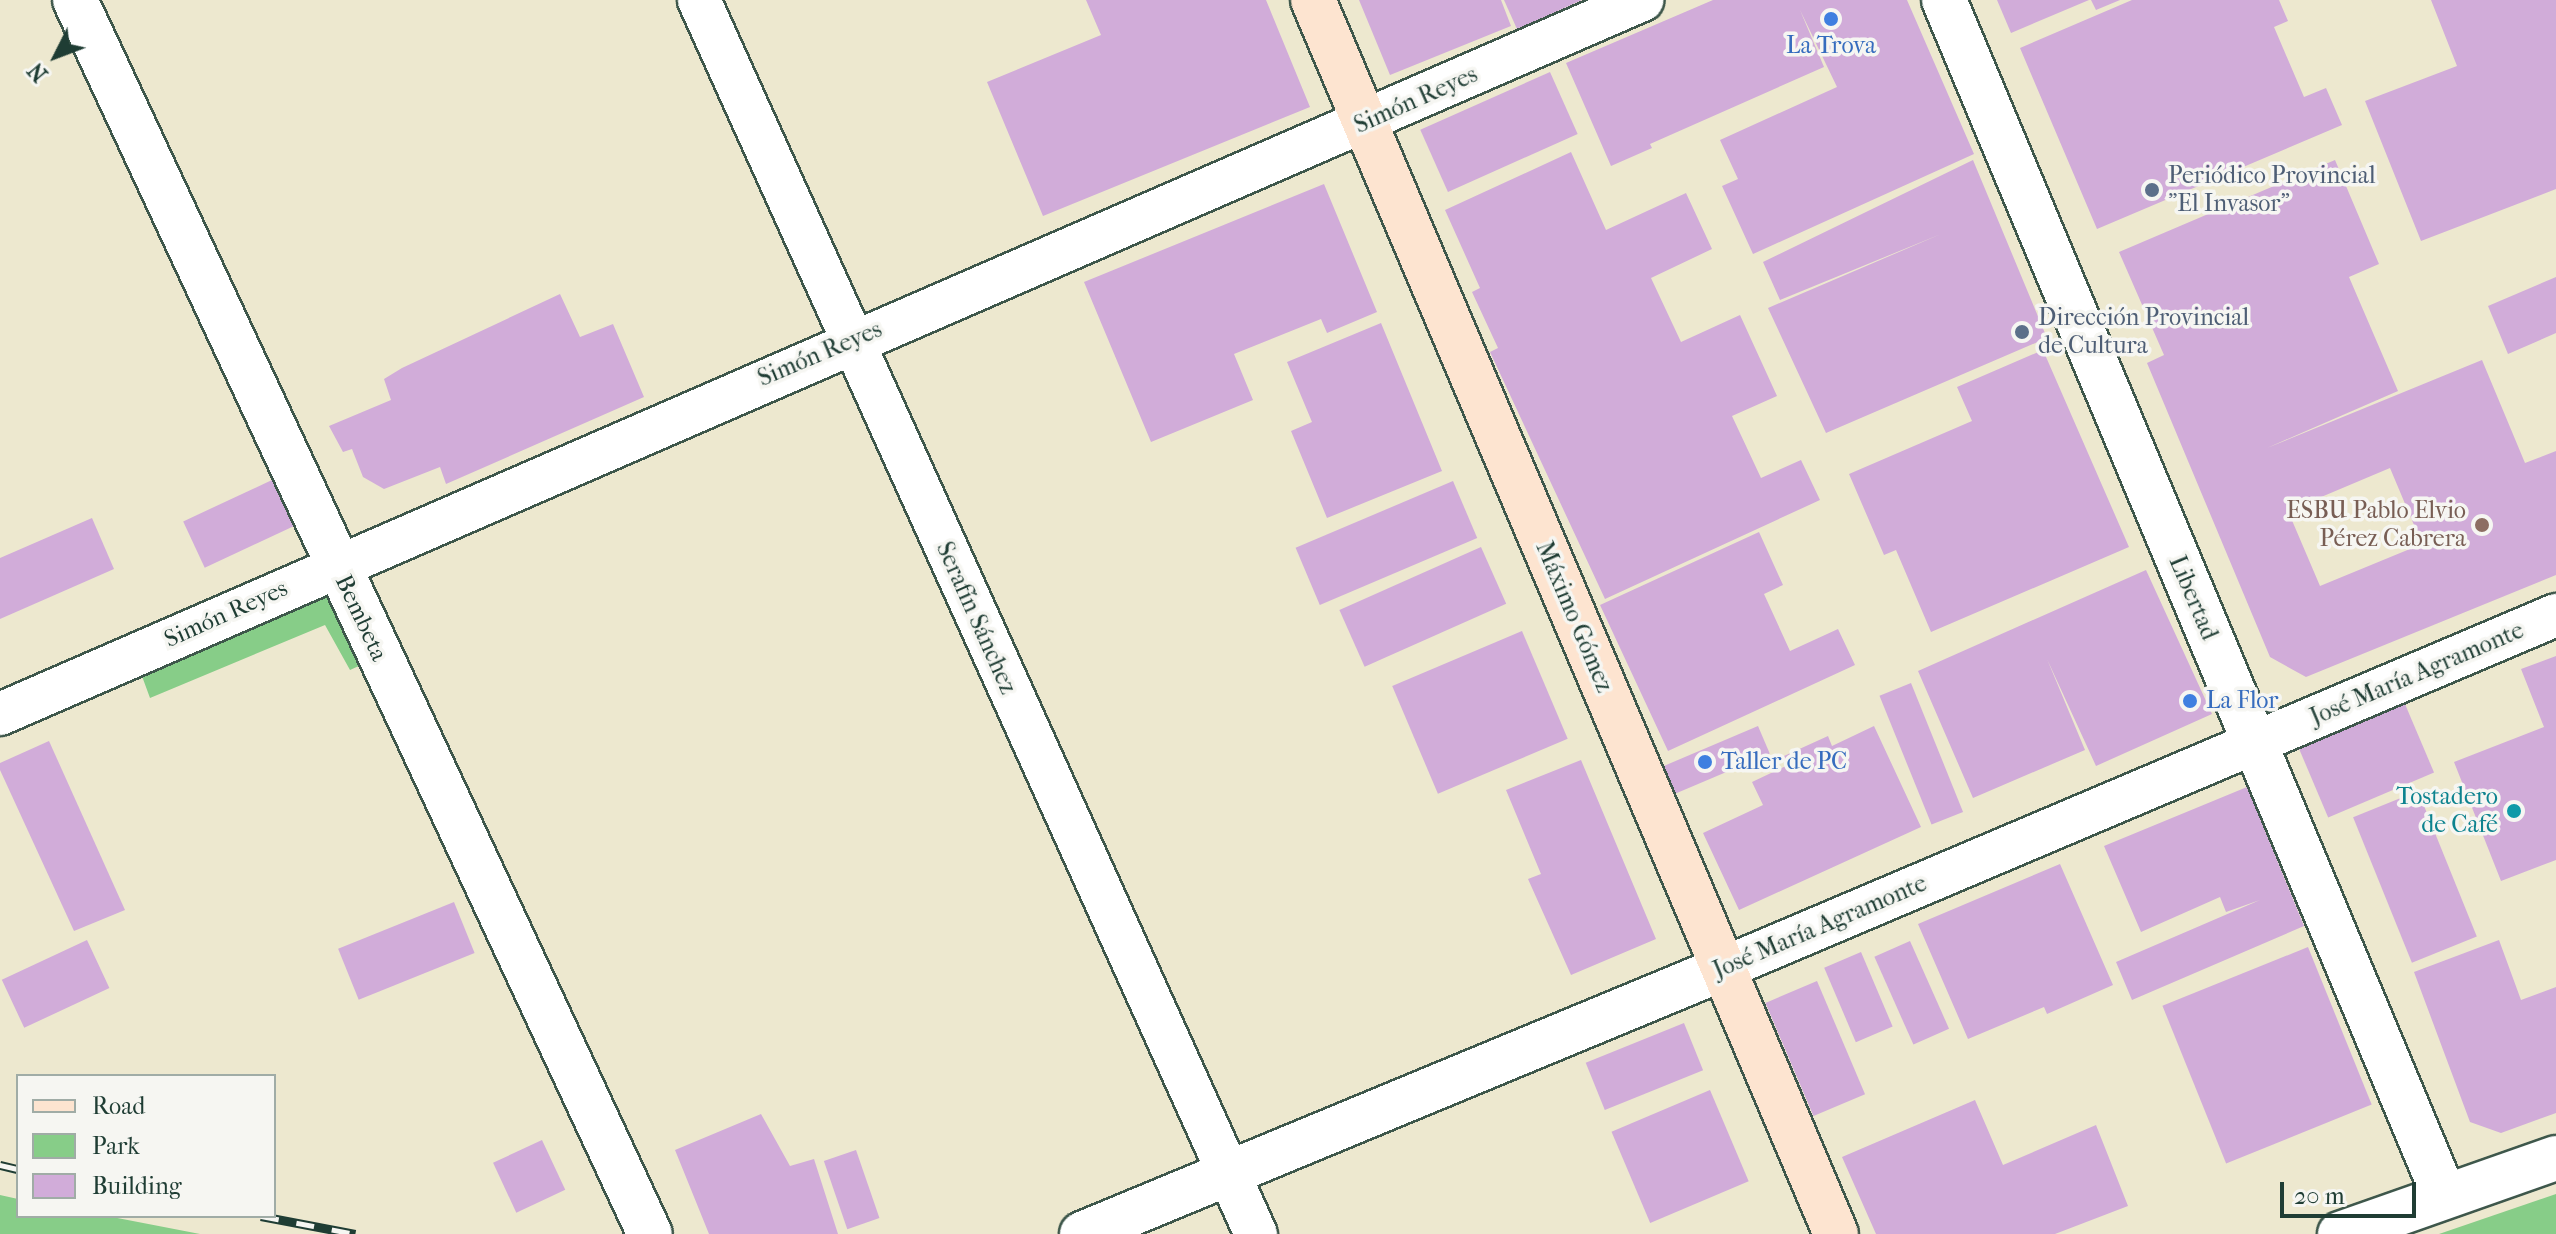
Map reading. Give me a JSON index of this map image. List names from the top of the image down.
{
  "streets": {
    "main road": ["Máximo Gómez"],
    "street": [
      "Simón Reyes",
      "Libertad",
      "Bembeta",
      "Serafín Sánchez",
      "José María Agramonte"
    ]
  },
  "crossings": [
    ["Simón Reyes", "Máximo Gómez"],
    ["Simón Reyes", "Bembeta"],
    ["Simón Reyes", "Serafín Sánchez"],
    ["Libertad", "José María Agramonte"],
    ["Máximo Gómez", "José María Agramonte"],
    ["Serafín Sánchez", "José María Agramonte"]
  ],
  "places": [
    "La Trova",
    "Periódico Provincial \"El Invasor\"",
    "Dirección Provincial de Cultura",
    "ESBU Pablo Elvio Pérez Cabrera",
    "La Flor",
    "Taller de PC",
    "Tostadero de Café"
  ],
  "legend": ["Road", "Park", "Building"],
  "scale_bar": "20 m",
  "north": "bottom left"
}
